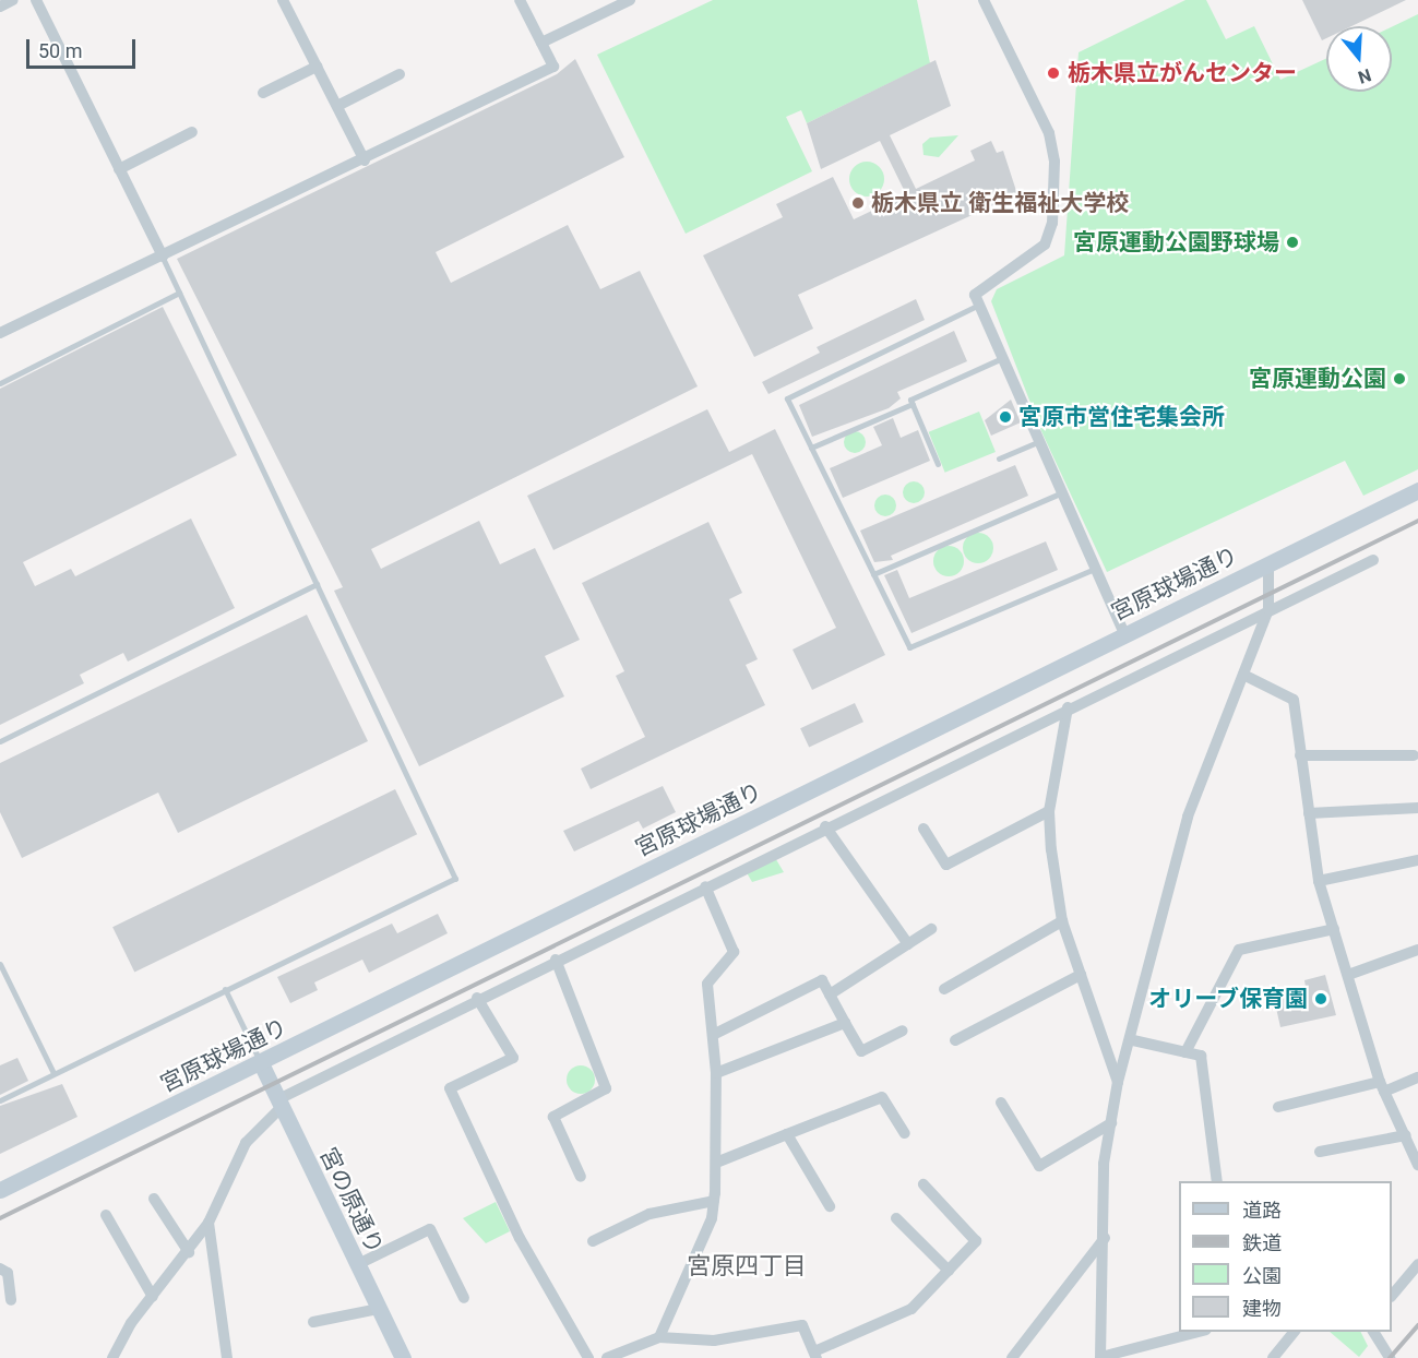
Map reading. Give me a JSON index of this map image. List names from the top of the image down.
{
  "streets": {
    "street": ["宮原球場通り", "宮の原通り"]
  },
  "crossings": [
    ["宮原球場通り", "宮の原通り"]
  ],
  "districts": ["宮原四丁目"],
  "places": [
    "栃木県立がんセンター",
    "栃木県立 衛生福祉大学校",
    "宮原運動公園野球場",
    "宮原運動公園",
    "宮原市営住宅集会所",
    "オリーブ保育園"
  ],
  "legend": [
    "道路",
    "鉄道",
    "公園",
    "建物"
  ],
  "scale_bar": "50 m",
  "north": "bottom"
}
